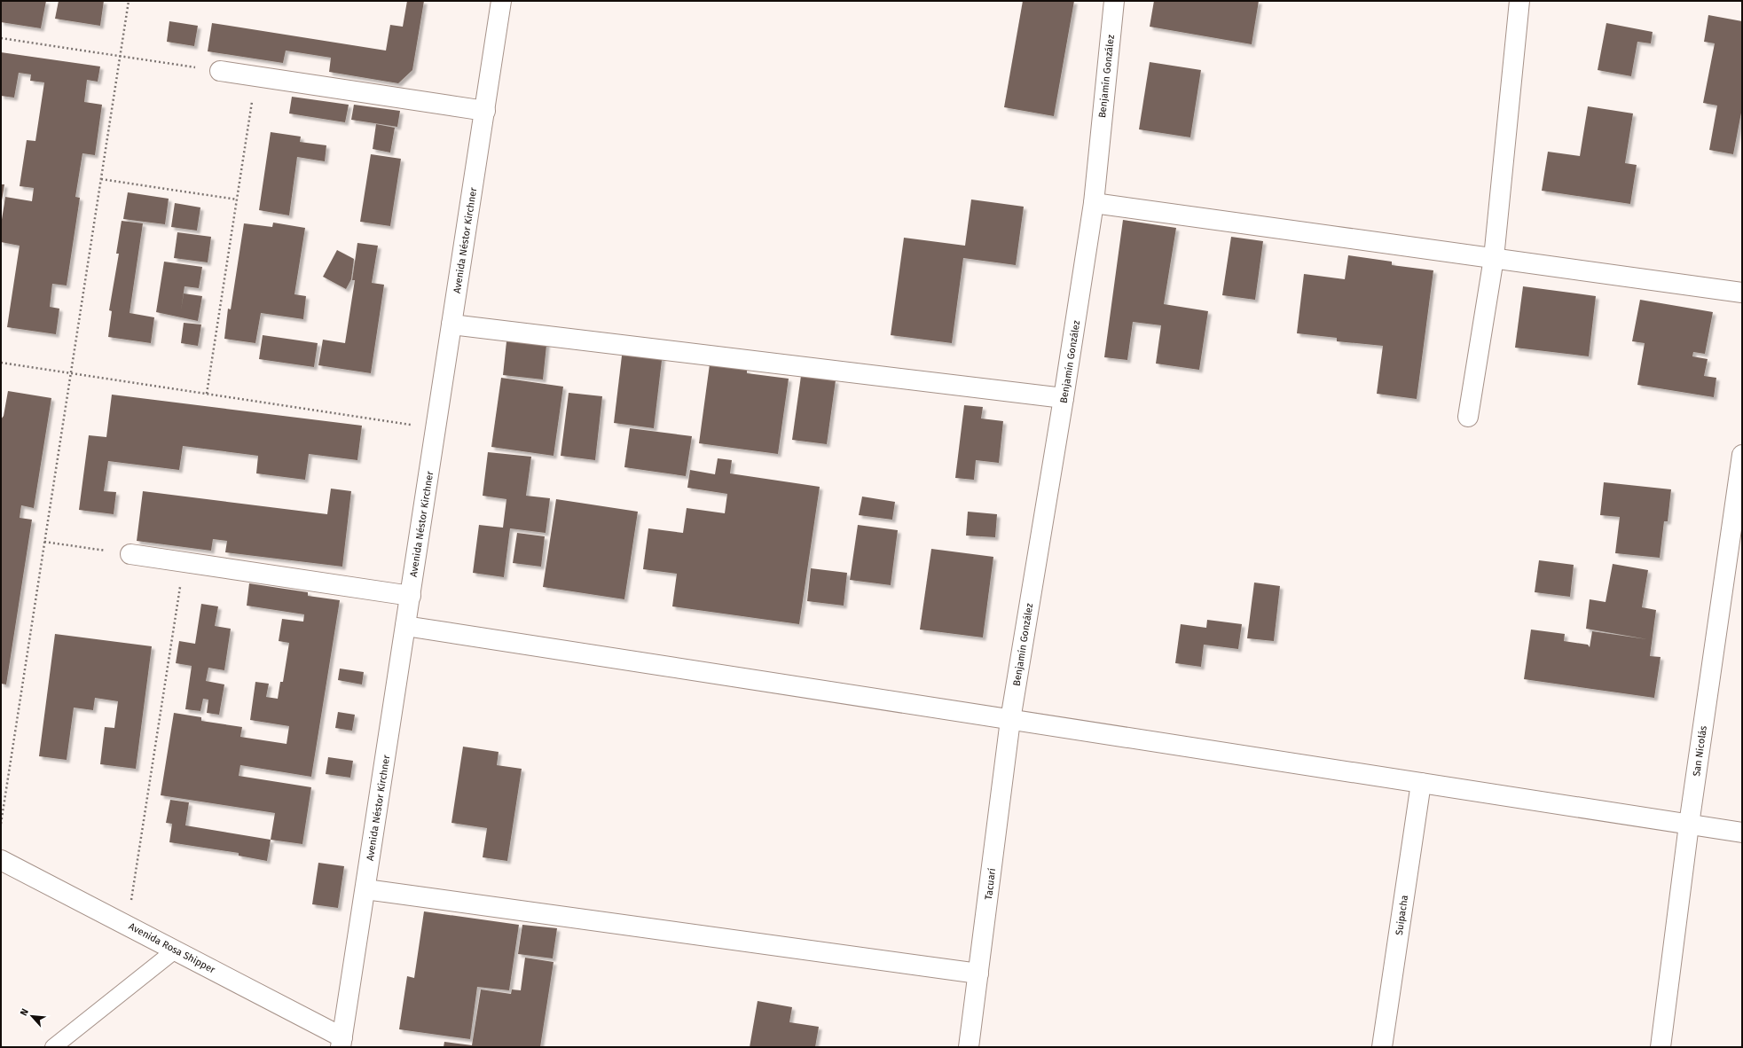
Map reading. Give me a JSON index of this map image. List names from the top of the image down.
{
  "streets": {
    "street": [
      "Benjamín González",
      "Avenida Néstor Kirchner",
      "San Nicolás",
      "Tacuarí",
      "Suipacha",
      "Avenida Rosa Shipper"
    ]
  },
  "crossings": [
    ["Benjamín González", "Tacuarí"],
    ["Avenida Néstor Kirchner", "Avenida Rosa Shipper"]
  ],
  "north": "top left"
}
